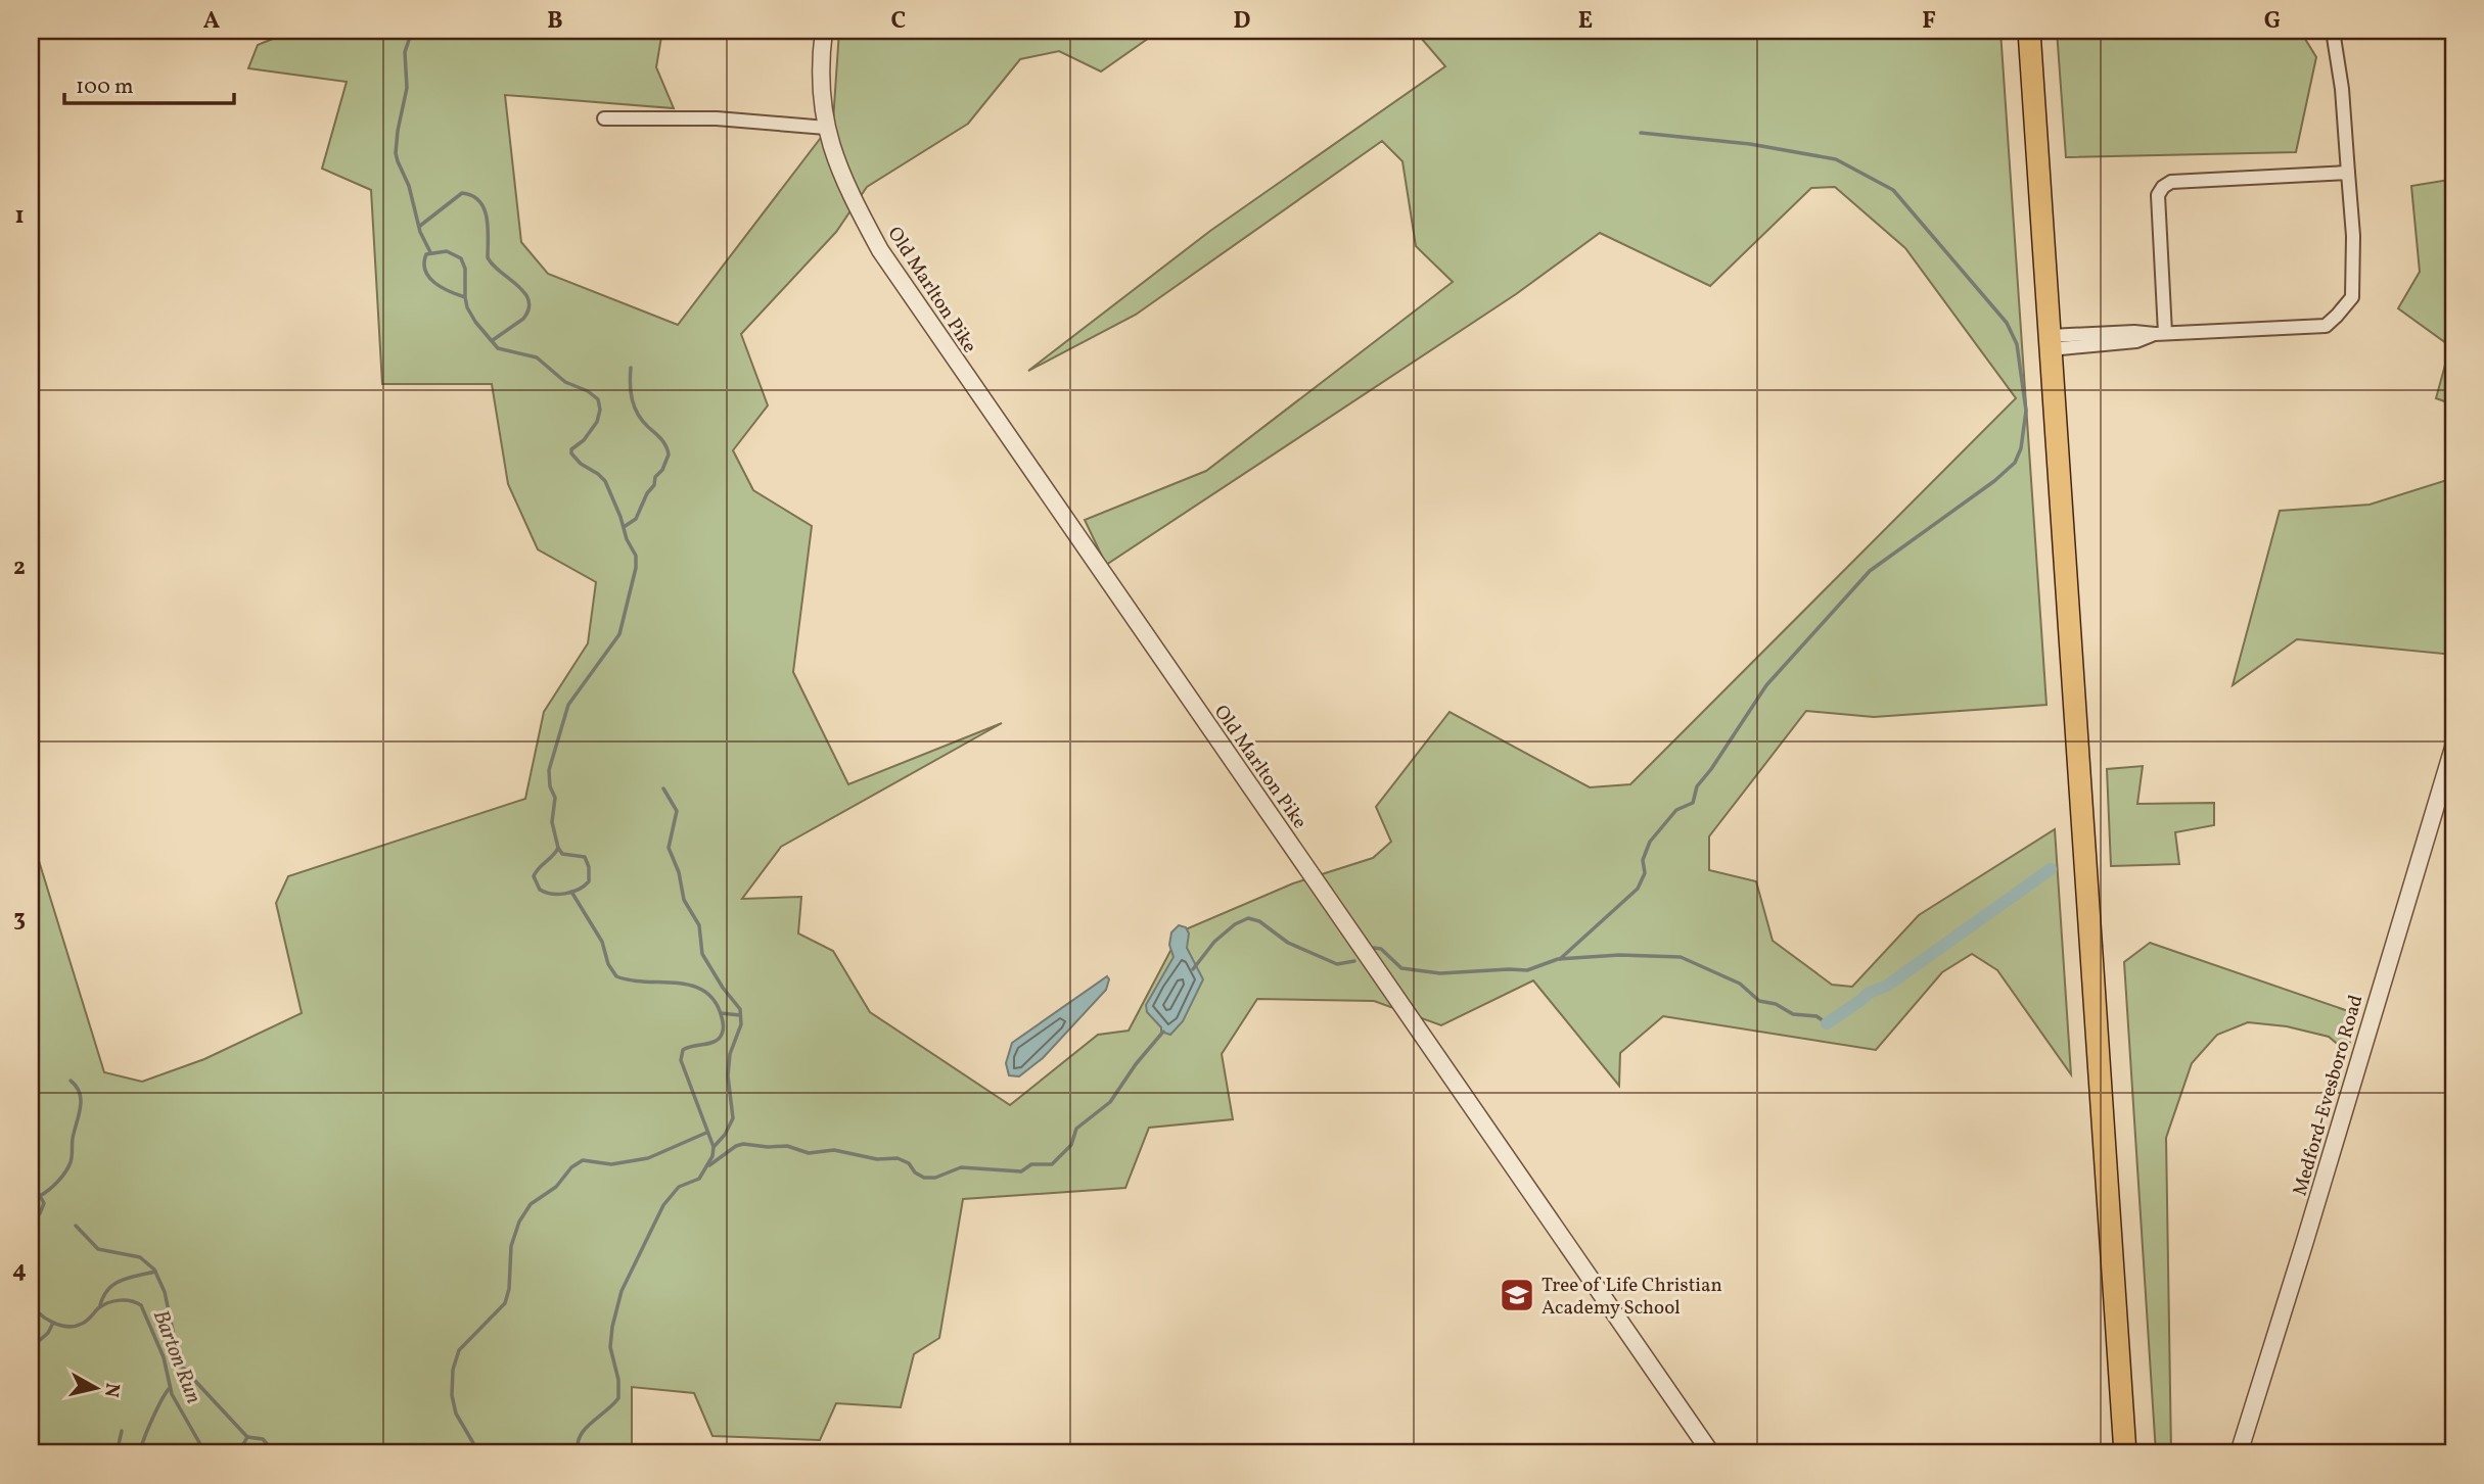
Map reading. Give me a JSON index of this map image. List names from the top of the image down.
{
  "streets": {
    "street": ["Old Marlton Pike", "Medford-Evesboro Road"]
  },
  "water": ["Barton Run"],
  "places": {
    "school or university": ["Tree of Life Christian Academy School"]
  },
  "scale_bar": "100 m",
  "north": "right",
  "grid": {
    "columns": [
      "A",
      "B",
      "C",
      "D",
      "E",
      "F",
      "G"
    ],
    "rows": [
      "1",
      "2",
      "3",
      "4"
    ]
  }
}
